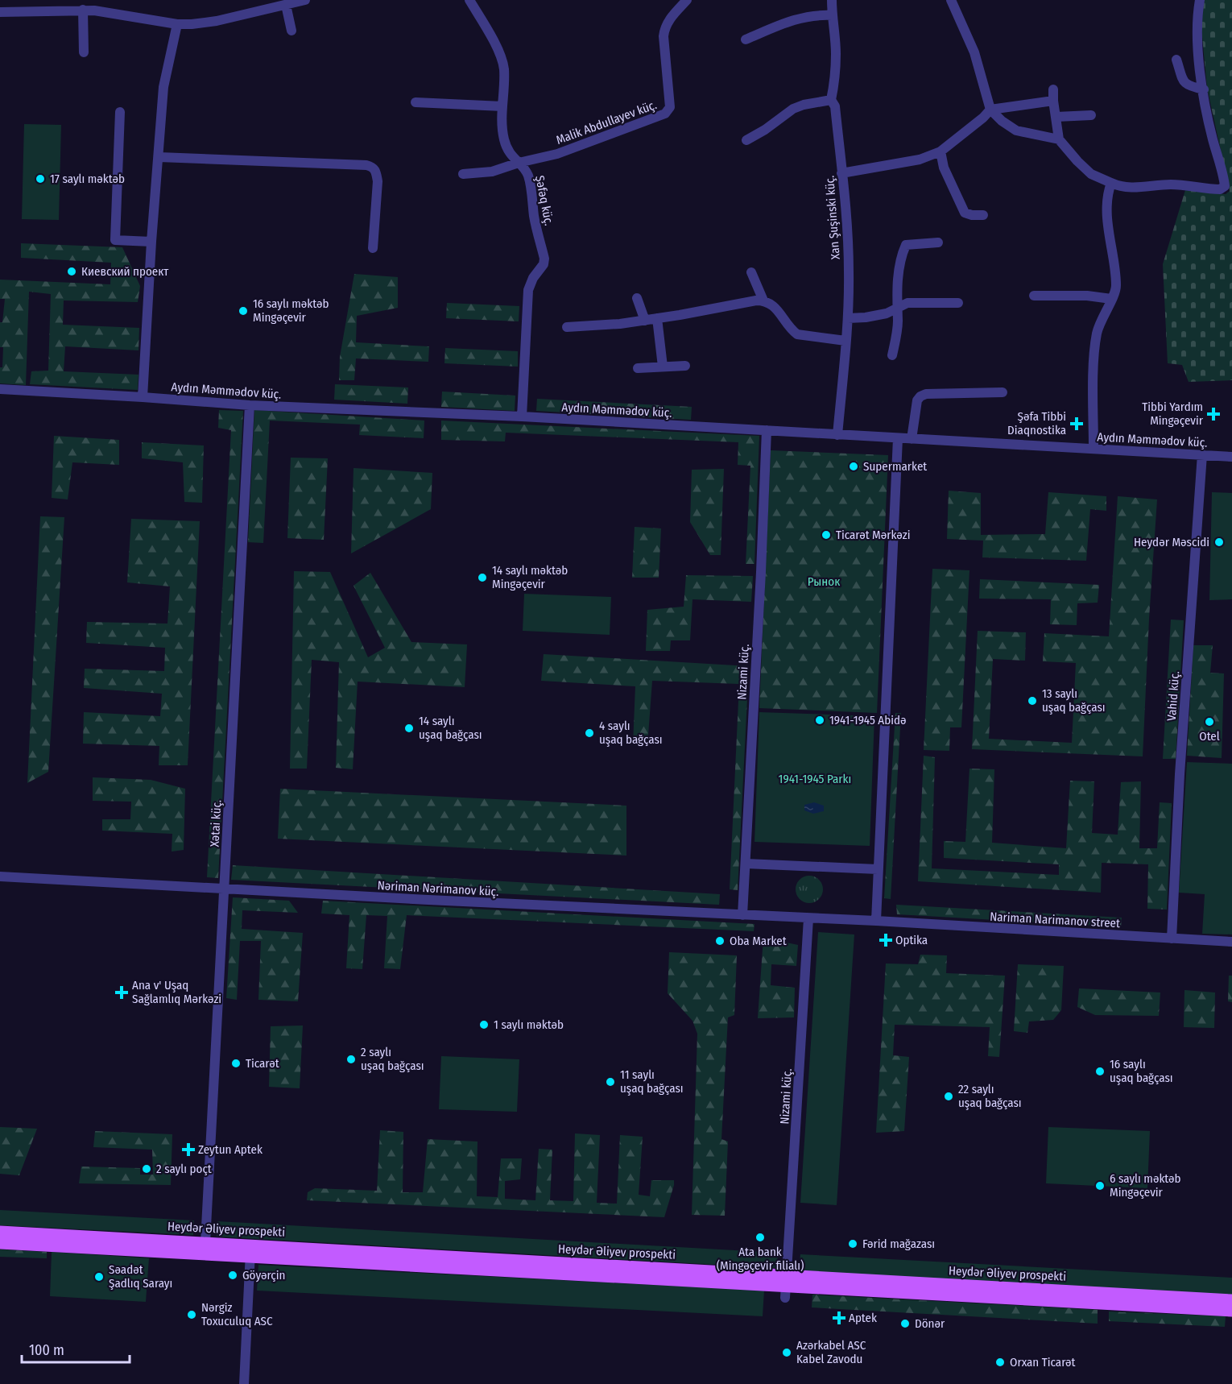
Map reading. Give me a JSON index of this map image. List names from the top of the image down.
{
  "streets": {
    "main road": ["Heydər Əliyev prospekti"],
    "street": [
      "Malik Abdullayev küç.",
      "Şəfəq küç.",
      "Xan Şuşinski küç.",
      "Aydın Məmmədov küç.",
      "Nizami küç.",
      "Vahid küç.",
      "Xətai küç.",
      "Nəriman Nərimanov küç.",
      "Nariman Narimanov street"
    ]
  },
  "crossings": [
    ["Malik Abdullayev küç.", "Şəfəq küç."],
    ["Şəfəq küç.", "Aydın Məmmədov küç."],
    ["Xan Şuşinski küç.", "Aydın Məmmədov küç."],
    ["Aydın Məmmədov küç.", "Nizami küç."],
    ["Aydın Məmmədov küç.", "Vahid küç."],
    ["Aydın Məmmədov küç.", "Xətai küç."],
    ["Nizami küç.", "Nəriman Nərimanov küç."],
    ["Nizami küç.", "Heydər Əliyev prospekti"],
    ["Vahid küç.", "Nariman Narimanov street"],
    ["Xətai küç.", "Nəriman Nərimanov küç."],
    ["Xətai küç.", "Heydər Əliyev prospekti"],
    ["Nəriman Nərimanov küç.", "Nariman Narimanov street"]
  ],
  "parks": ["Рынок", "1941-1945 Parkı"],
  "places": {
    "other": [
      "17 saylı məktəb",
      "Киевский проект",
      "16 saylı məktəb Mingəçevir",
      "Supermarket",
      "Ticarət Mərkəzi",
      "Heydər Məscidi",
      "14 saylı məktəb Mingəçevir",
      "13 saylı uşaq bağçası",
      "1941-1945 Abidə",
      "Otel",
      "14 saylı uşaq bağçası",
      "4 saylı uşaq bağçası",
      "Oba Market",
      "1 saylı məktəb",
      "2 saylı uşaq bağçası",
      "Ticarət",
      "16 saylı uşaq bağçası",
      "11 saylı uşaq bağçası",
      "22 saylı uşaq bağçası",
      "2 saylı poçt",
      "6 saylı məktəb Mingəçevir",
      "Ata bank (Mingəçevir filialı)",
      "Fərid mağazası",
      "Göyərçin",
      "Səadət Şadlıq Sarayı",
      "Nərgiz Toxuculuq ASC",
      "Dönər",
      "Azərkabel ASC Kabel Zavodu",
      "Orxan Ticarət"
    ],
    "health": [
      "Tibbi Yardım Mingəçevir",
      "Şəfa Tibbi Diaqnostika",
      "Optika",
      "Ana v' Uşaq Sağlamlıq Mərkəzi",
      "Zeytun Aptek",
      "Aptek"
    ]
  },
  "scale_bar": "100 m"
}
